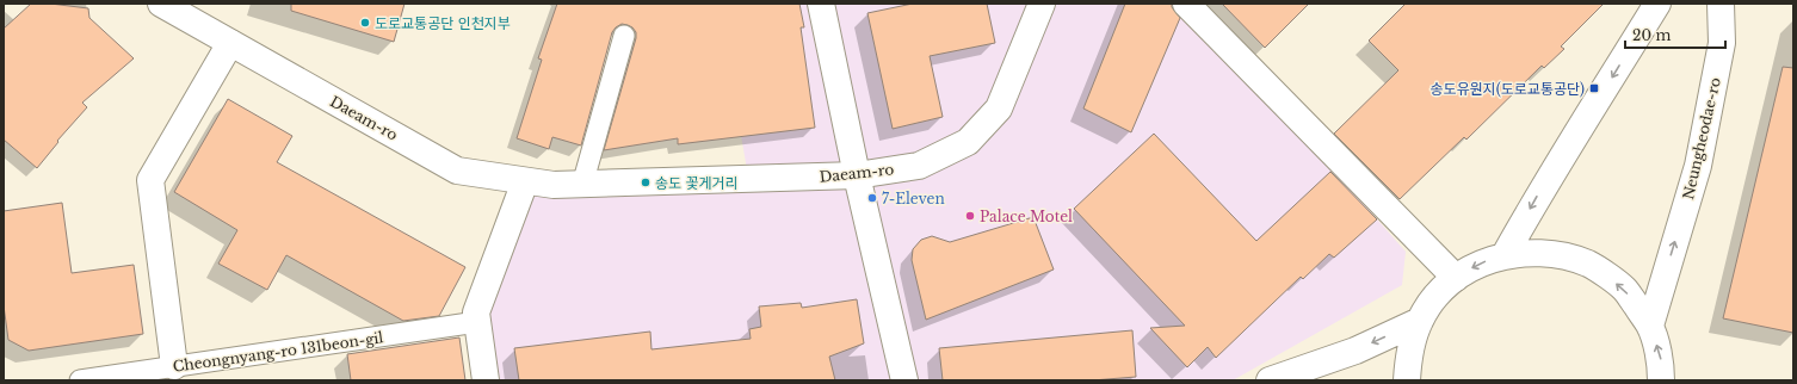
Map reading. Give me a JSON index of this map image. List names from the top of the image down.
{
  "streets": {
    "street": ["Daeam-ro", "Neungheodae-ro"],
    "lane": ["Cheongnyang-ro 131beon-gil"]
  },
  "places": {
    "other": [
      "도로교통공단 인천지부",
      "송도 꽃게거리",
      "7-Eleven",
      "Palace Motel"
    ],
    "transit": ["송도유원지(도로교통공단)"]
  },
  "scale_bar": "20 m"
}
